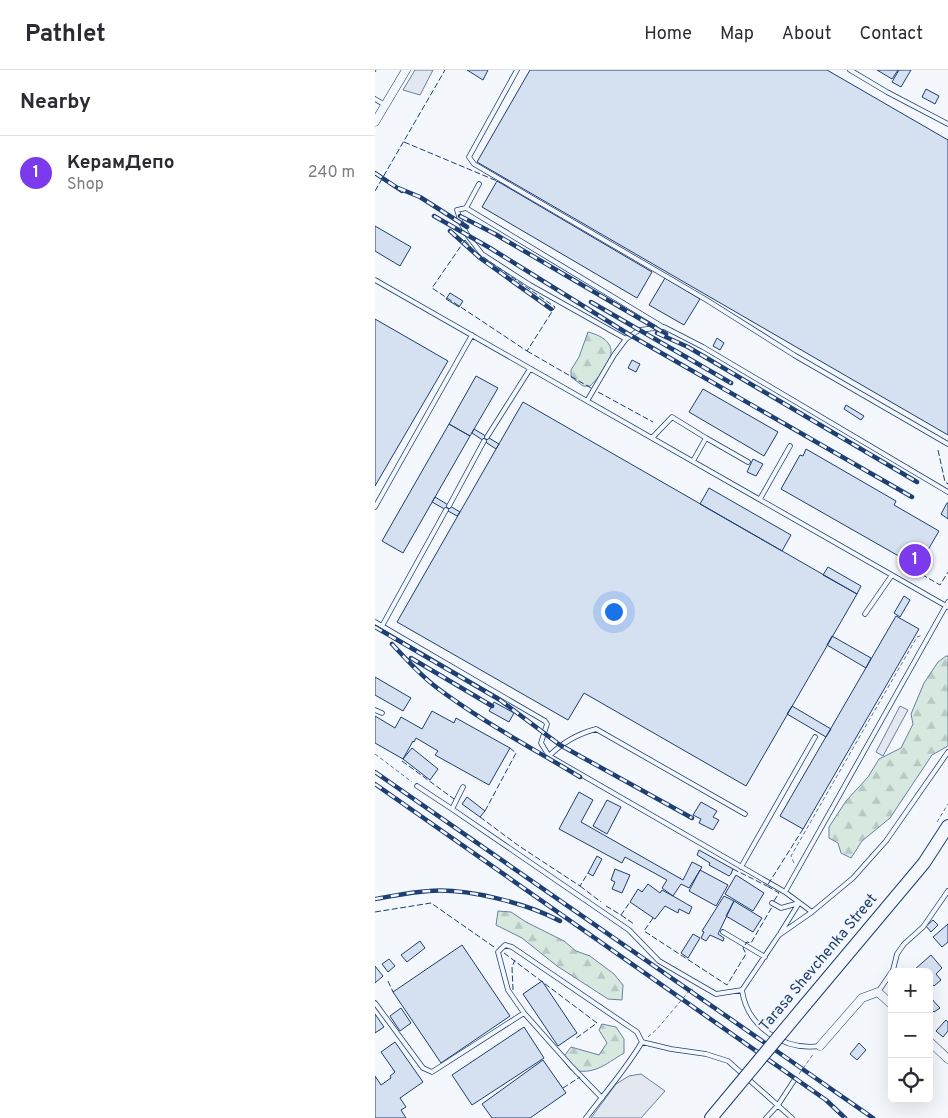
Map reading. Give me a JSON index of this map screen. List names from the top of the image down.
{
  "streets": {
    "main road": ["Tarasa Shevchenka Street"]
  },
  "page": {
    "header": "Pathlet",
    "nav": [
      "Home",
      "Map",
      "About",
      "Contact"
    ],
    "heading": "Nearby",
    "list": [
      {
        "mark": "1",
        "name": "КерамДепо",
        "note": "Shop",
        "value": "240 m"
      }
    ],
    "pins": "1",
    "map_buttons": ["+", "−"]
  }
}
